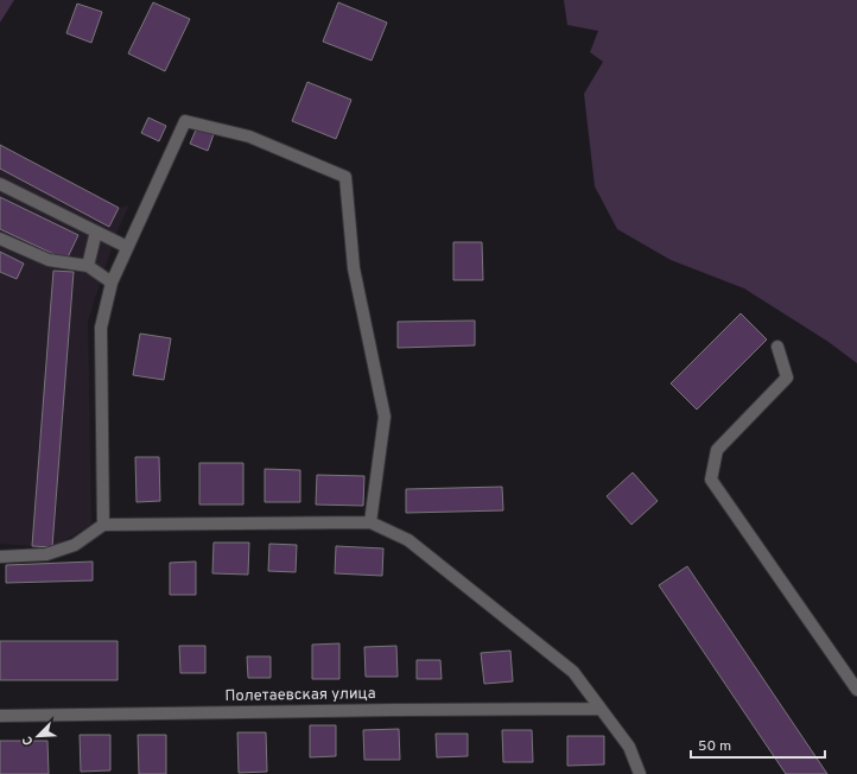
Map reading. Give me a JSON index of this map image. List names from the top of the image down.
{
  "streets": {
    "street": ["Полетаевская улица"]
  },
  "scale_bar": "50 m",
  "north": "bottom left"
}
